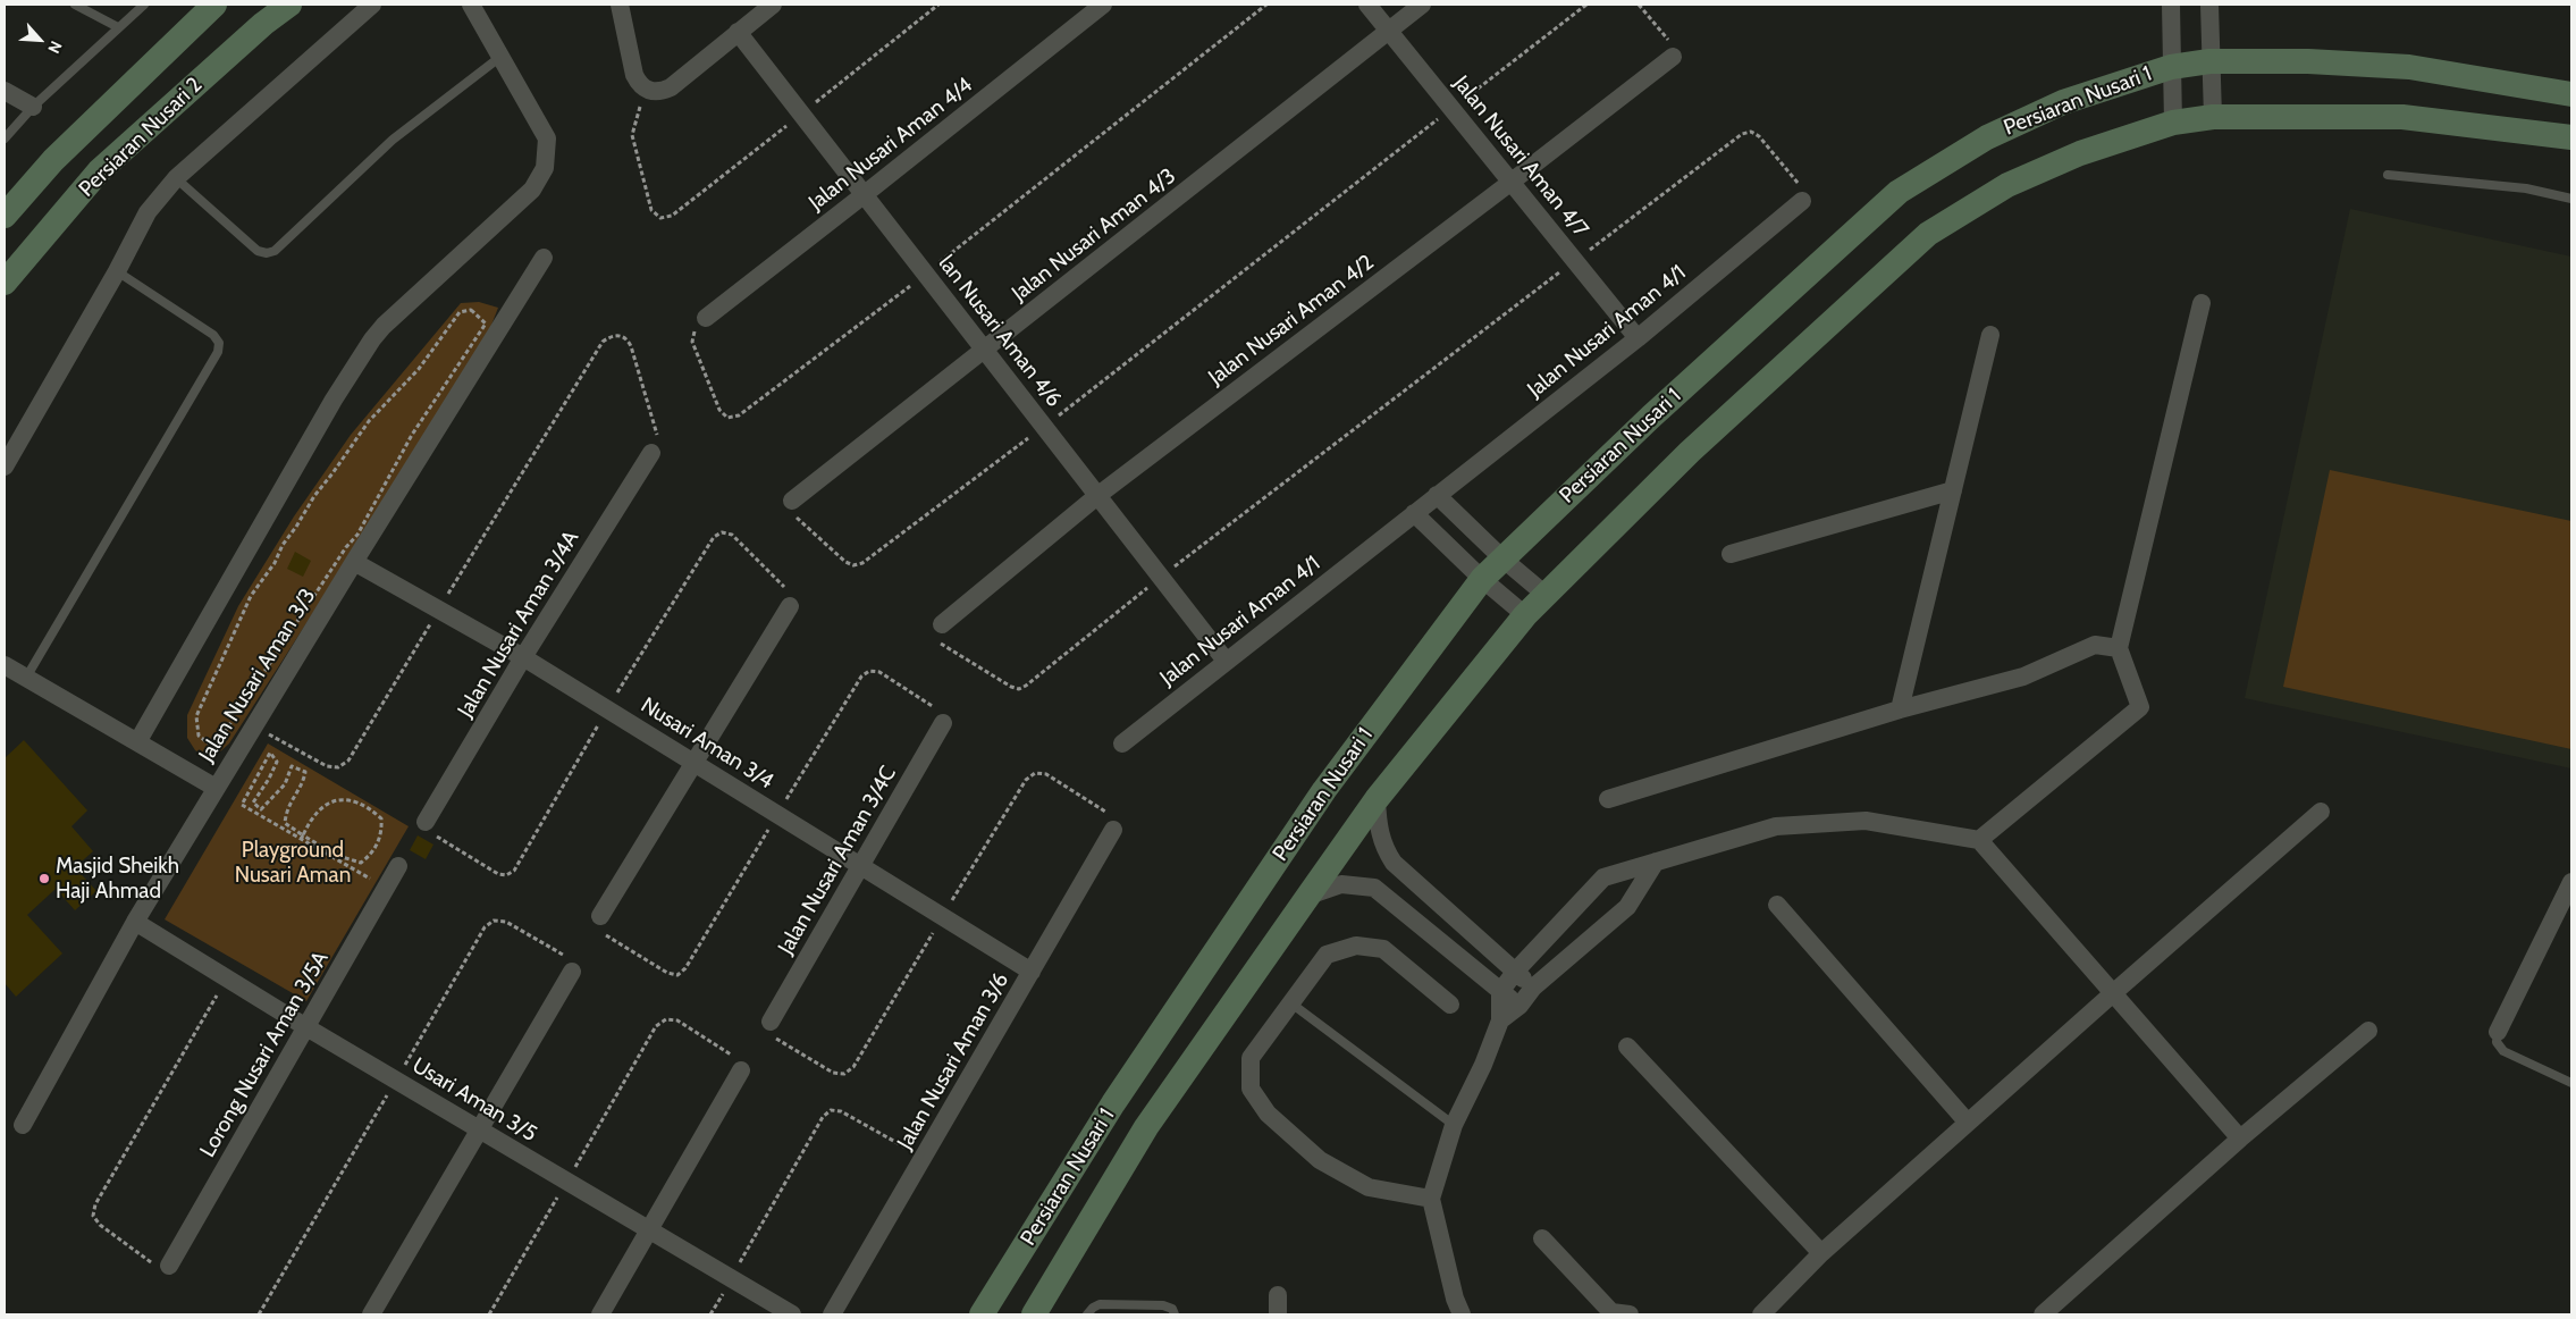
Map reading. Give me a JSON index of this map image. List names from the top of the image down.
{
  "streets": {
    "main road": ["Persiaran Nusari 1", "Persiaran Nusari 2"],
    "street": [
      "Jalan Nusari Aman 4/4",
      "Jalan Nusari Aman 4/7",
      "Jalan Nusari Aman 4/3",
      "Jalan Nusari Aman 4/2",
      "lan Nusari Aman 4/6",
      "Jalan Nusari Aman 4/1",
      "Jalan Nusari Aman 3/4A",
      "Jalan Nusari Aman 3/3",
      "Nusari Aman 3/4",
      "Jalan Nusari Aman 3/4C",
      "Lorong Nusari Aman 3/5A",
      "Jalan Nusari Aman 3/6",
      "Usari Aman 3/5"
    ]
  },
  "crossings": [
    ["Jalan Nusari Aman 4/4", "lan Nusari Aman 4/6"],
    ["Jalan Nusari Aman 4/7", "Jalan Nusari Aman 4/3"],
    ["Jalan Nusari Aman 4/7", "Jalan Nusari Aman 4/2"],
    ["Jalan Nusari Aman 4/7", "Jalan Nusari Aman 4/1"],
    ["Jalan Nusari Aman 4/3", "lan Nusari Aman 4/6"],
    ["Jalan Nusari Aman 4/2", "lan Nusari Aman 4/6"],
    ["lan Nusari Aman 4/6", "Jalan Nusari Aman 4/1"],
    ["Jalan Nusari Aman 3/4A", "Nusari Aman 3/4"],
    ["Jalan Nusari Aman 3/3", "Nusari Aman 3/4"],
    ["Jalan Nusari Aman 3/3", "Usari Aman 3/5"],
    ["Nusari Aman 3/4", "Jalan Nusari Aman 3/4C"],
    ["Nusari Aman 3/4", "Jalan Nusari Aman 3/6"],
    ["Lorong Nusari Aman 3/5A", "Usari Aman 3/5"]
  ],
  "parks": ["Playground Nusari Aman"],
  "places": ["Masjid Sheikh Haji Ahmad"],
  "north": "bottom right"
}
